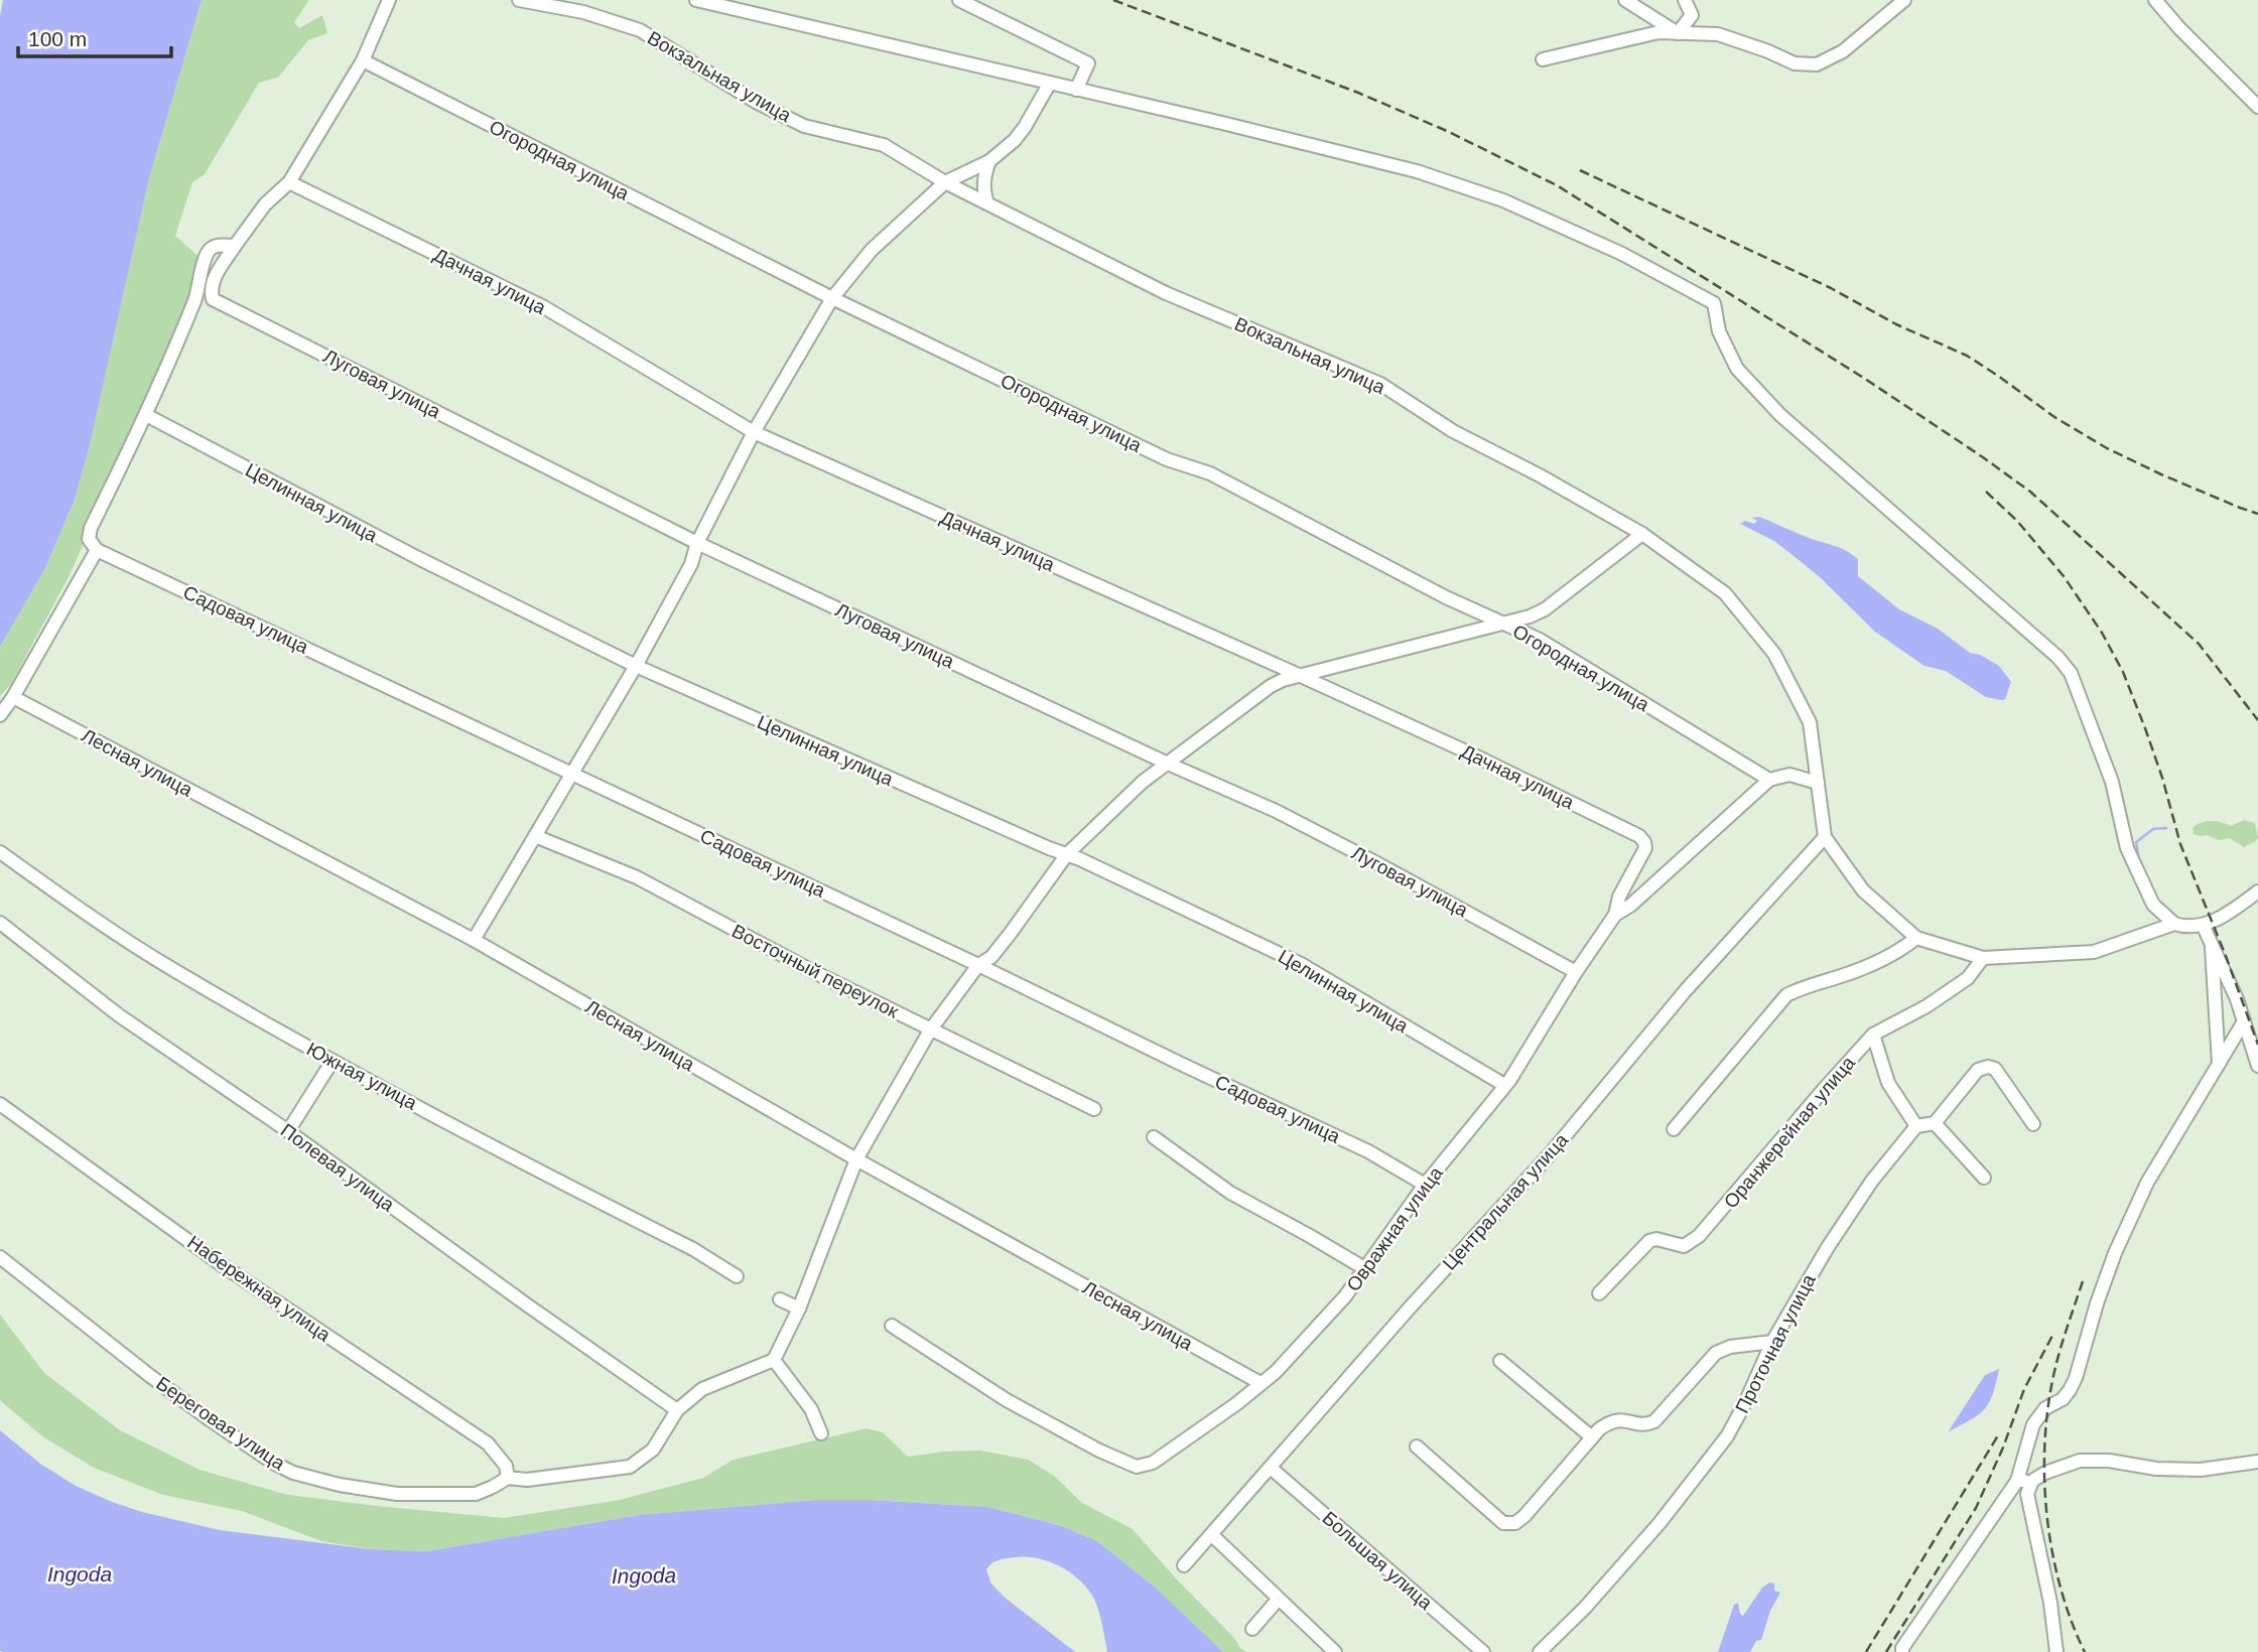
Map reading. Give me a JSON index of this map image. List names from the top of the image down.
{
  "streets": {
    "street": [
      "Вокзальная улица",
      "Огородная улица",
      "Дачная улица",
      "Луговая улица",
      "Целинная улица",
      "Садовая улица",
      "Лесная улица",
      "Восточный переулок",
      "Южная улица",
      "Оранжерейная улица",
      "Полевая улица",
      "Центральная улица",
      "Овражная улица",
      "Набережная улица",
      "Проточная улица",
      "Береговая улица",
      "Большая улица"
    ]
  },
  "crossings": [
    ["Вокзальная улица", "Оранжерейная улица"],
    ["Вокзальная улица", "Центральная улица"],
    ["Огородная улица", "Овражная улица"],
    ["Дачная улица", "Овражная улица"],
    ["Луговая улица", "Овражная улица"],
    ["Целинная улица", "Овражная улица"],
    ["Садовая улица", "Овражная улица"],
    ["Лесная улица", "Овражная улица"],
    ["Полевая улица", "Береговая улица"],
    ["Центральная улица", "Большая улица"],
    ["Набережная улица", "Береговая улица"]
  ],
  "water": ["Ingoda"],
  "scale_bar": "100 m"
}
